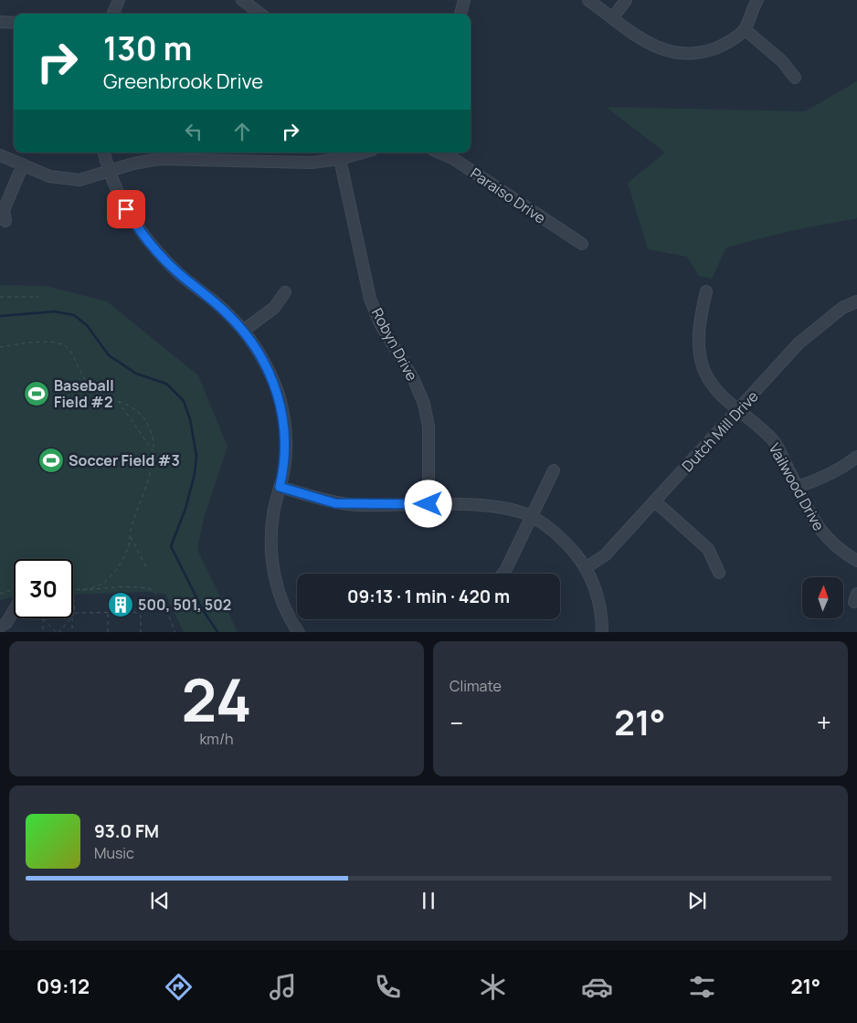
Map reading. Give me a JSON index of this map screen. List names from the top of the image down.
{
  "streets": {
    "street": [
      "Paraiso Drive",
      "Robyn Drive",
      "Dutch Mill Drive",
      "Vailwood Drive"
    ]
  },
  "crossings": [
    ["Dutch Mill Drive", "Vailwood Drive"]
  ],
  "places": {
    "sports": ["Baseball Field #2", "Soccer Field #3"],
    "building": ["500, 501, 502"]
  },
  "north": "top",
  "page": {
    "turn": ["130 m", "Greenbrook Drive"],
    "limit": "30",
    "trip": "09:13 · 1 min · 420 m",
    "tile": [
      ["24", "km/h"],
      "Climate"
    ],
    "heat": ["−", "21°", "+"],
    "song": ["93.0 FM", "Music"],
    "tabs": ["09:12", "21°"]
  }
}
